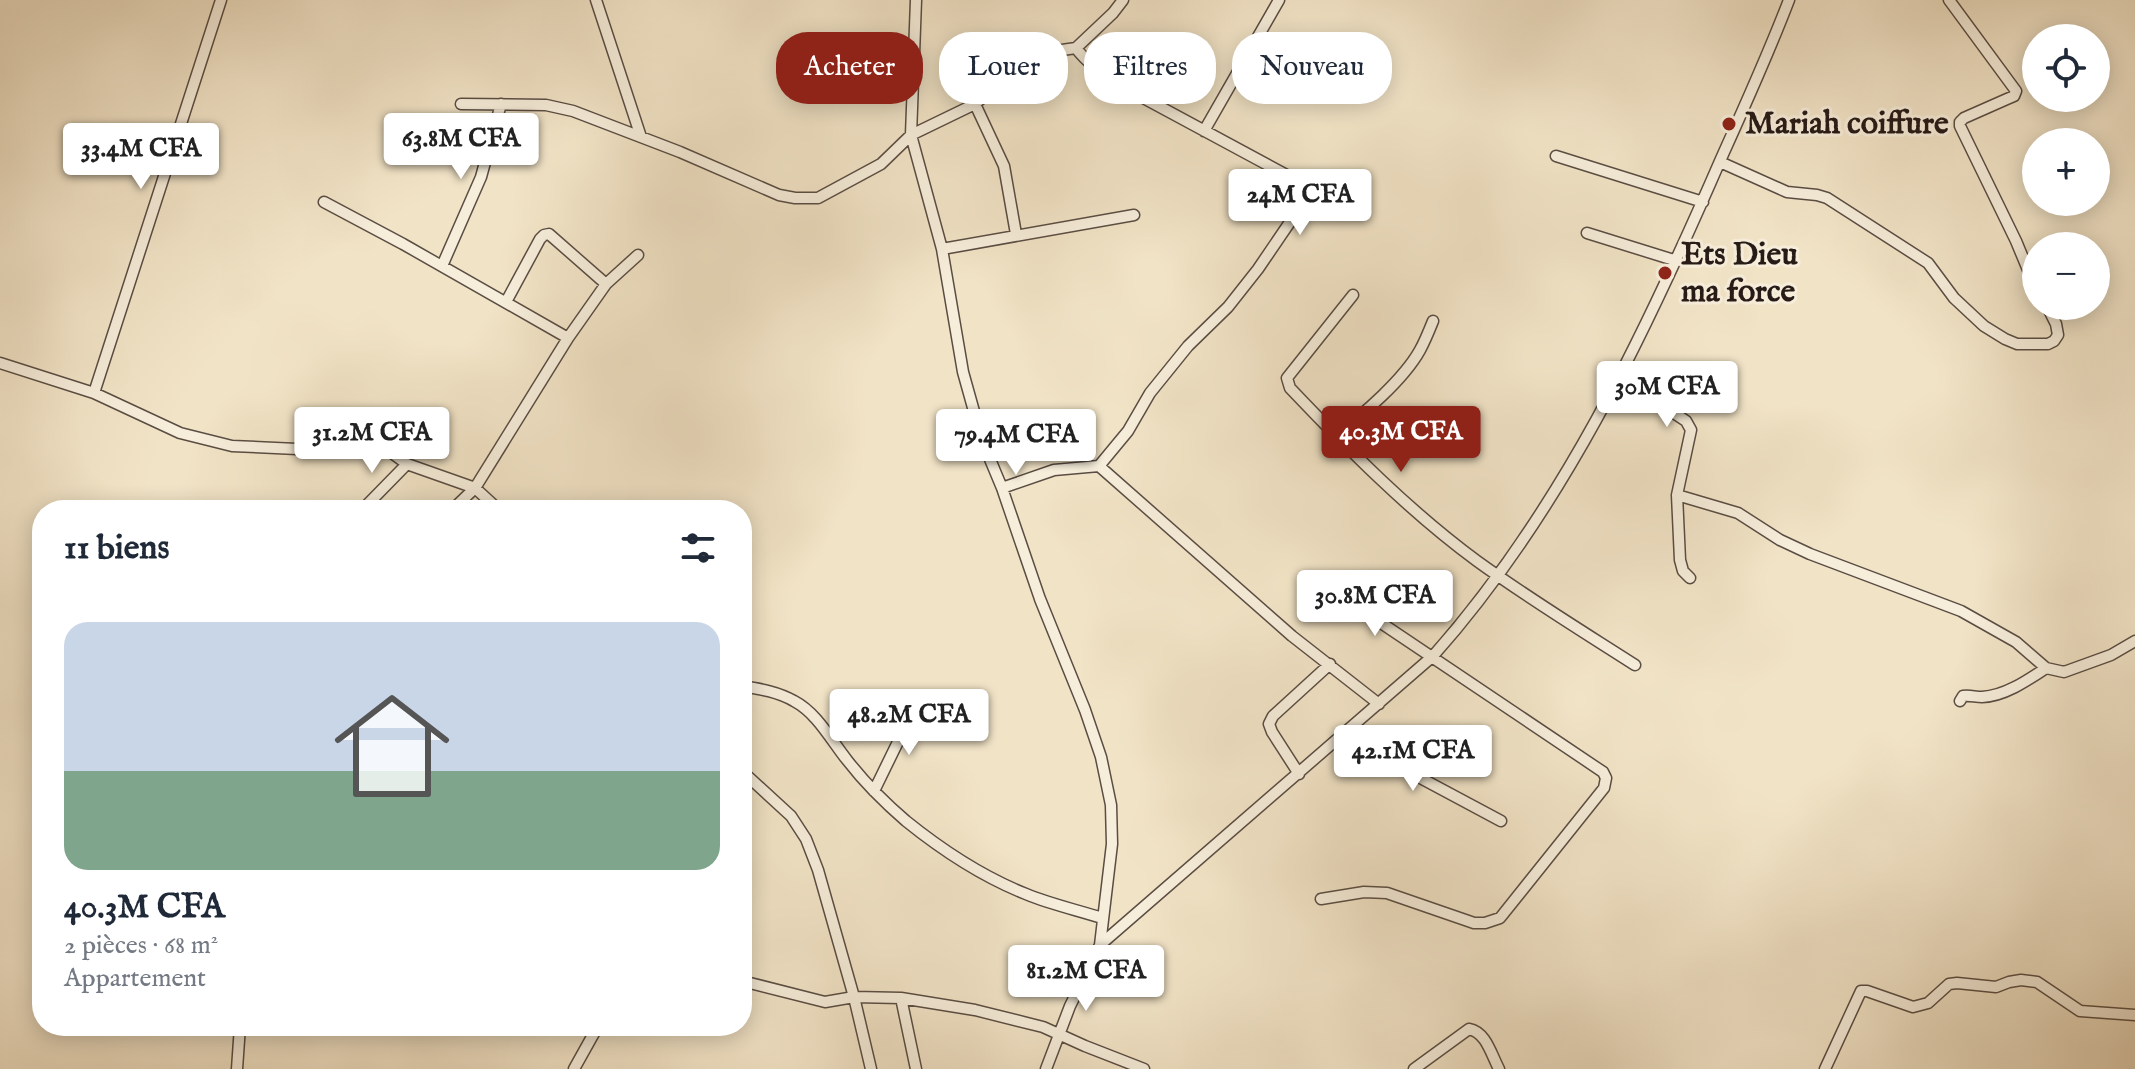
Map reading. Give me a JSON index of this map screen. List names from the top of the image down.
{
  "places": ["Mariah coiffure", "Ets Dieu ma force"],
  "page": {
    "map_buttons": ["+", "−"],
    "chip": [
      "Acheter",
      "Louer",
      "Filtres",
      "Nouveau"
    ],
    "price": [
      "63.8M CFA",
      "33.4M CFA",
      "24M CFA",
      "30M CFA",
      "40.3M CFA",
      "31.2M CFA",
      "79.4M CFA",
      "30.8M CFA",
      "48.2M CFA",
      "42.1M CFA",
      "81.2M CFA"
    ],
    "heading": "11 biens",
    "list": [
      {
        "name": "40.3M CFA",
        "note": "2 pièces · 68 m² · Appartement"
      }
    ]
  }
}
